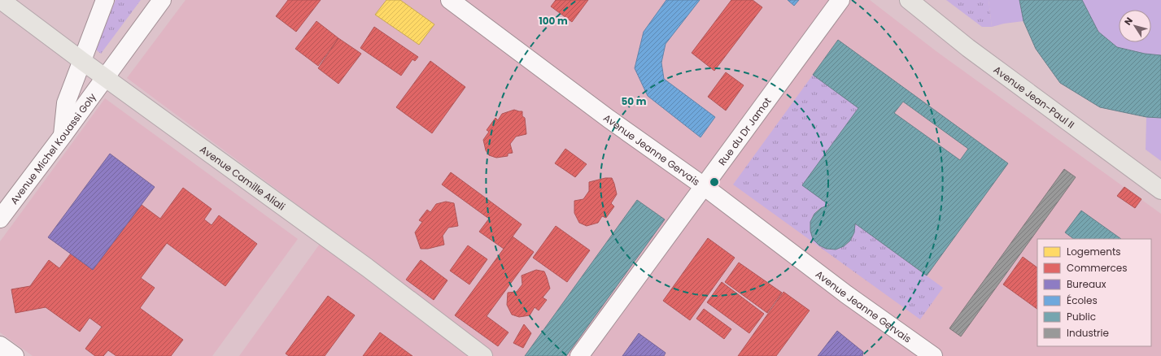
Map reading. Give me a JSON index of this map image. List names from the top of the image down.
{
  "streets": {
    "main road": ["Avenue Jean-Paul II", "Avenue Camille Aliali"],
    "street": ["Rue du Dr Jamot", "Avenue Michel Kouassi Goly", "Avenue Jeanne Gervais"]
  },
  "crossings": [
    ["Rue du Dr Jamot", "Avenue Jeanne Gervais"],
    ["Avenue Michel Kouassi Goly", "Avenue Camille Aliali"]
  ],
  "legend": [
    "Logements",
    "Commerces",
    "Bureaux",
    "Écoles",
    "Public",
    "Industrie"
  ],
  "north": "top left",
  "rings": ["100 m", "50 m"]
}
